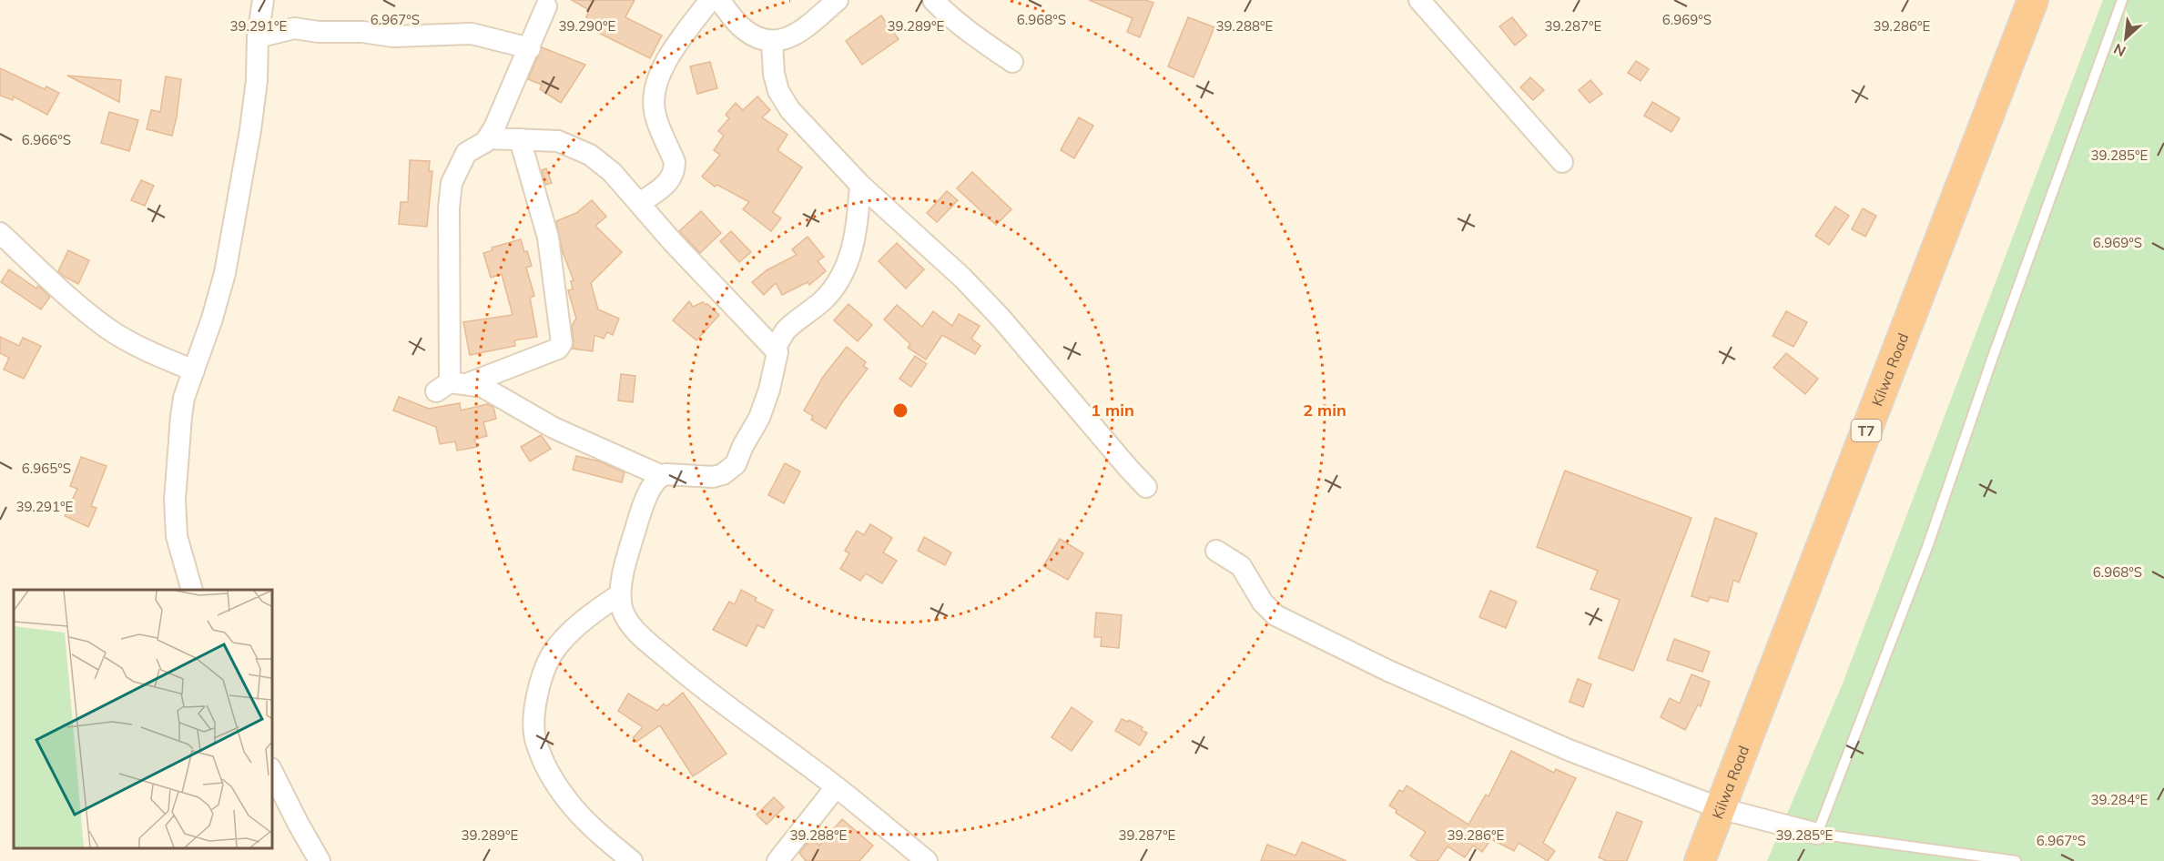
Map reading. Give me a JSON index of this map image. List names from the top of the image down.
{
  "streets": {
    "highway": ["Kilwa Road", "T7"]
  },
  "north": "bottom left",
  "coordinates": [
    "6.967°S",
    "6.968°S",
    "6.969°S",
    "39.291°E",
    "39.290°E",
    "39.289°E",
    "39.288°E",
    "39.287°E",
    "39.286°E",
    "6.966°S",
    "39.285°E",
    "6.965°S",
    "39.284°E"
  ],
  "rings": ["1 min", "2 min"]
}
